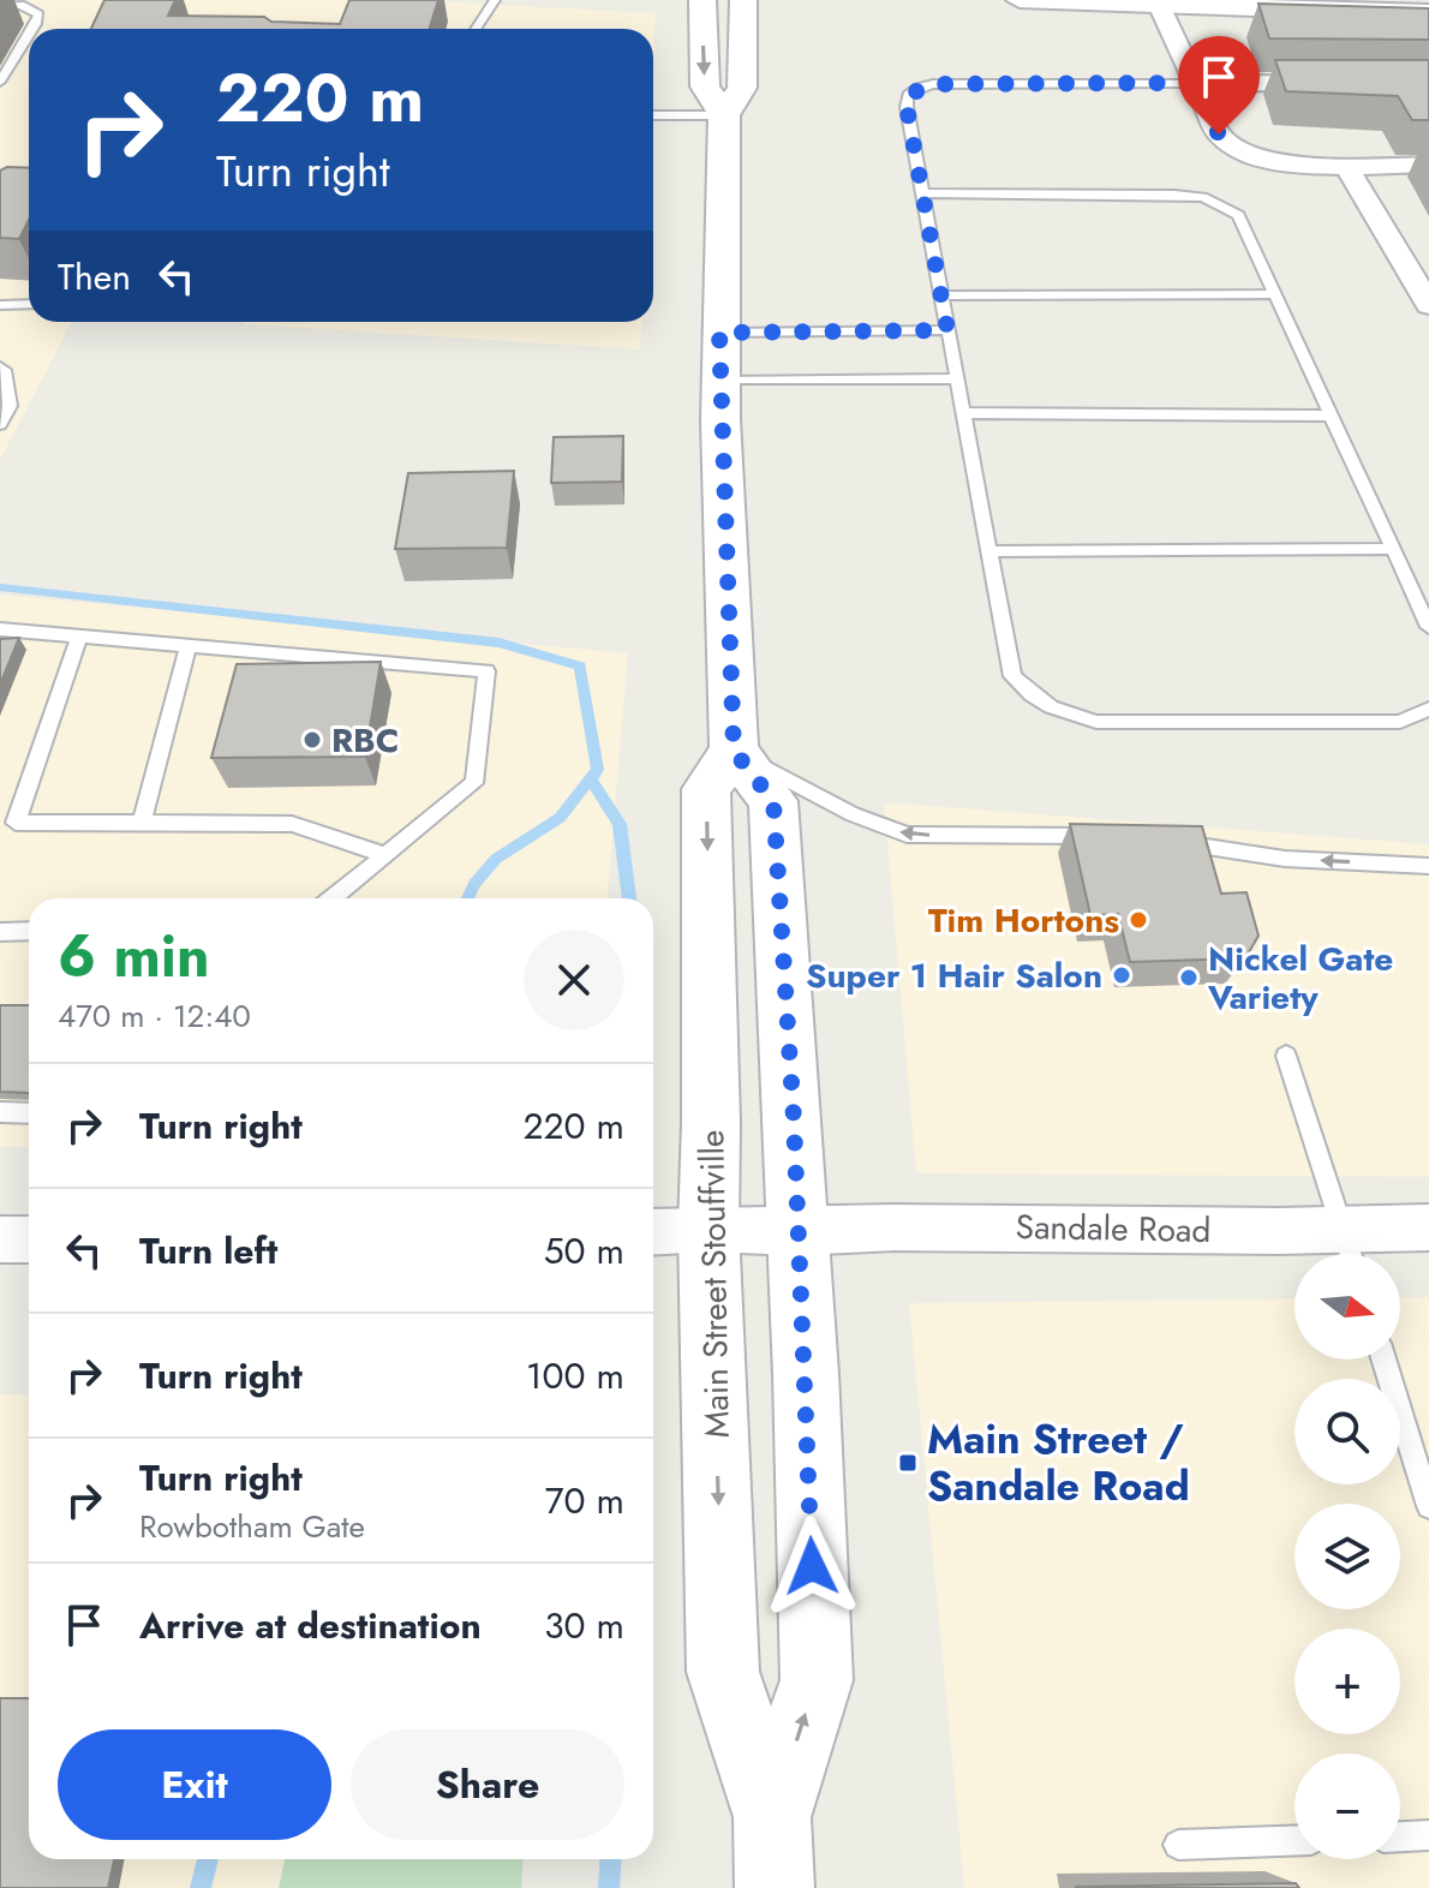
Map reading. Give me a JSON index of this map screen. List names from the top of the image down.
{
  "streets": {
    "main road": ["Main Street Stouffville"],
    "street": ["Sandale Road"]
  },
  "crossings": [
    ["Sandale Road", "Main Street Stouffville"]
  ],
  "places": {
    "other": [
      "RBC",
      "Tim Hortons",
      "Super 1 Hair Salon",
      "Nickel Gate Variety"
    ],
    "transit": ["Main Street / Sandale Road"]
  },
  "north": "right",
  "page": {
    "turn": ["220 m", "Turn right"],
    "then": "Then",
    "heading": ["6 min", "470 m · 12:40"],
    "list": [
      {
        "name": "Turn right",
        "value": "220 m"
      },
      {
        "name": "Turn left",
        "value": "50 m"
      },
      {
        "name": "Turn right",
        "value": "100 m"
      },
      {
        "name": "Turn right",
        "note": "Rowbotham Gate",
        "value": "70 m"
      },
      {
        "name": "Arrive at destination",
        "value": "30 m"
      }
    ],
    "map_buttons": ["+", "−"],
    "buttons": ["Exit", "Share"]
  }
}
